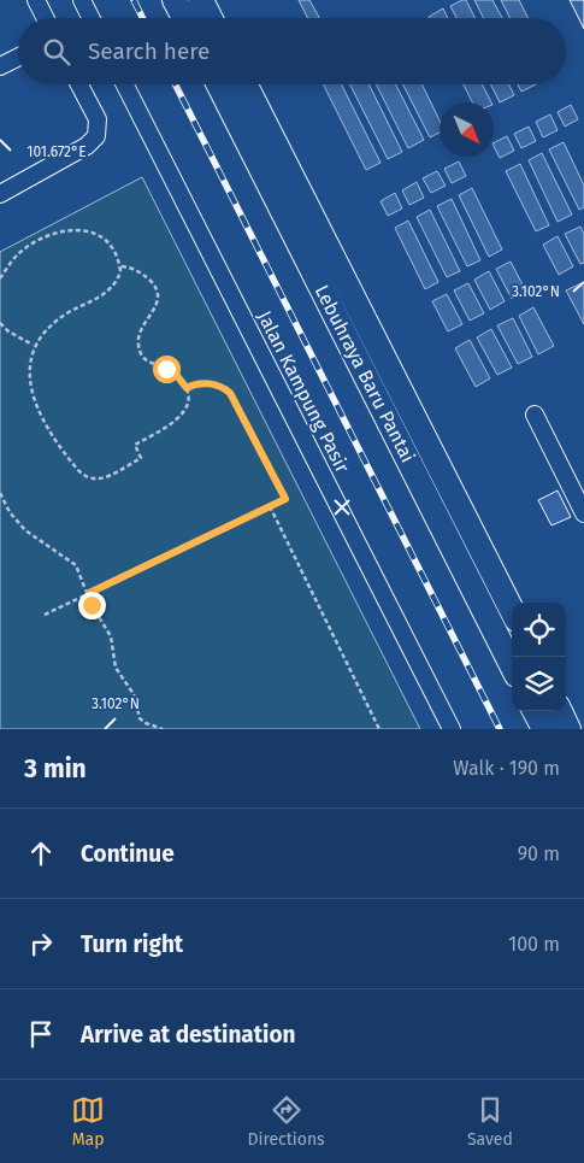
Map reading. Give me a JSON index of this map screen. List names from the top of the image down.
{
  "streets": {
    "highway": ["Lebuhraya Baru Pantai"],
    "street": ["Jalan Kampung Pasir"]
  },
  "north": "bottom right",
  "page": {
    "search": "Search here",
    "heading": ["3 min", "Walk · 190 m"],
    "list": [
      ["Continue", "90 m"],
      ["Turn right", "100 m"],
      "Arrive at destination"
    ],
    "nav": ["Map", "Directions", "Saved"]
  },
  "coordinates": ["101.672°E", "3.102°N"]
}
